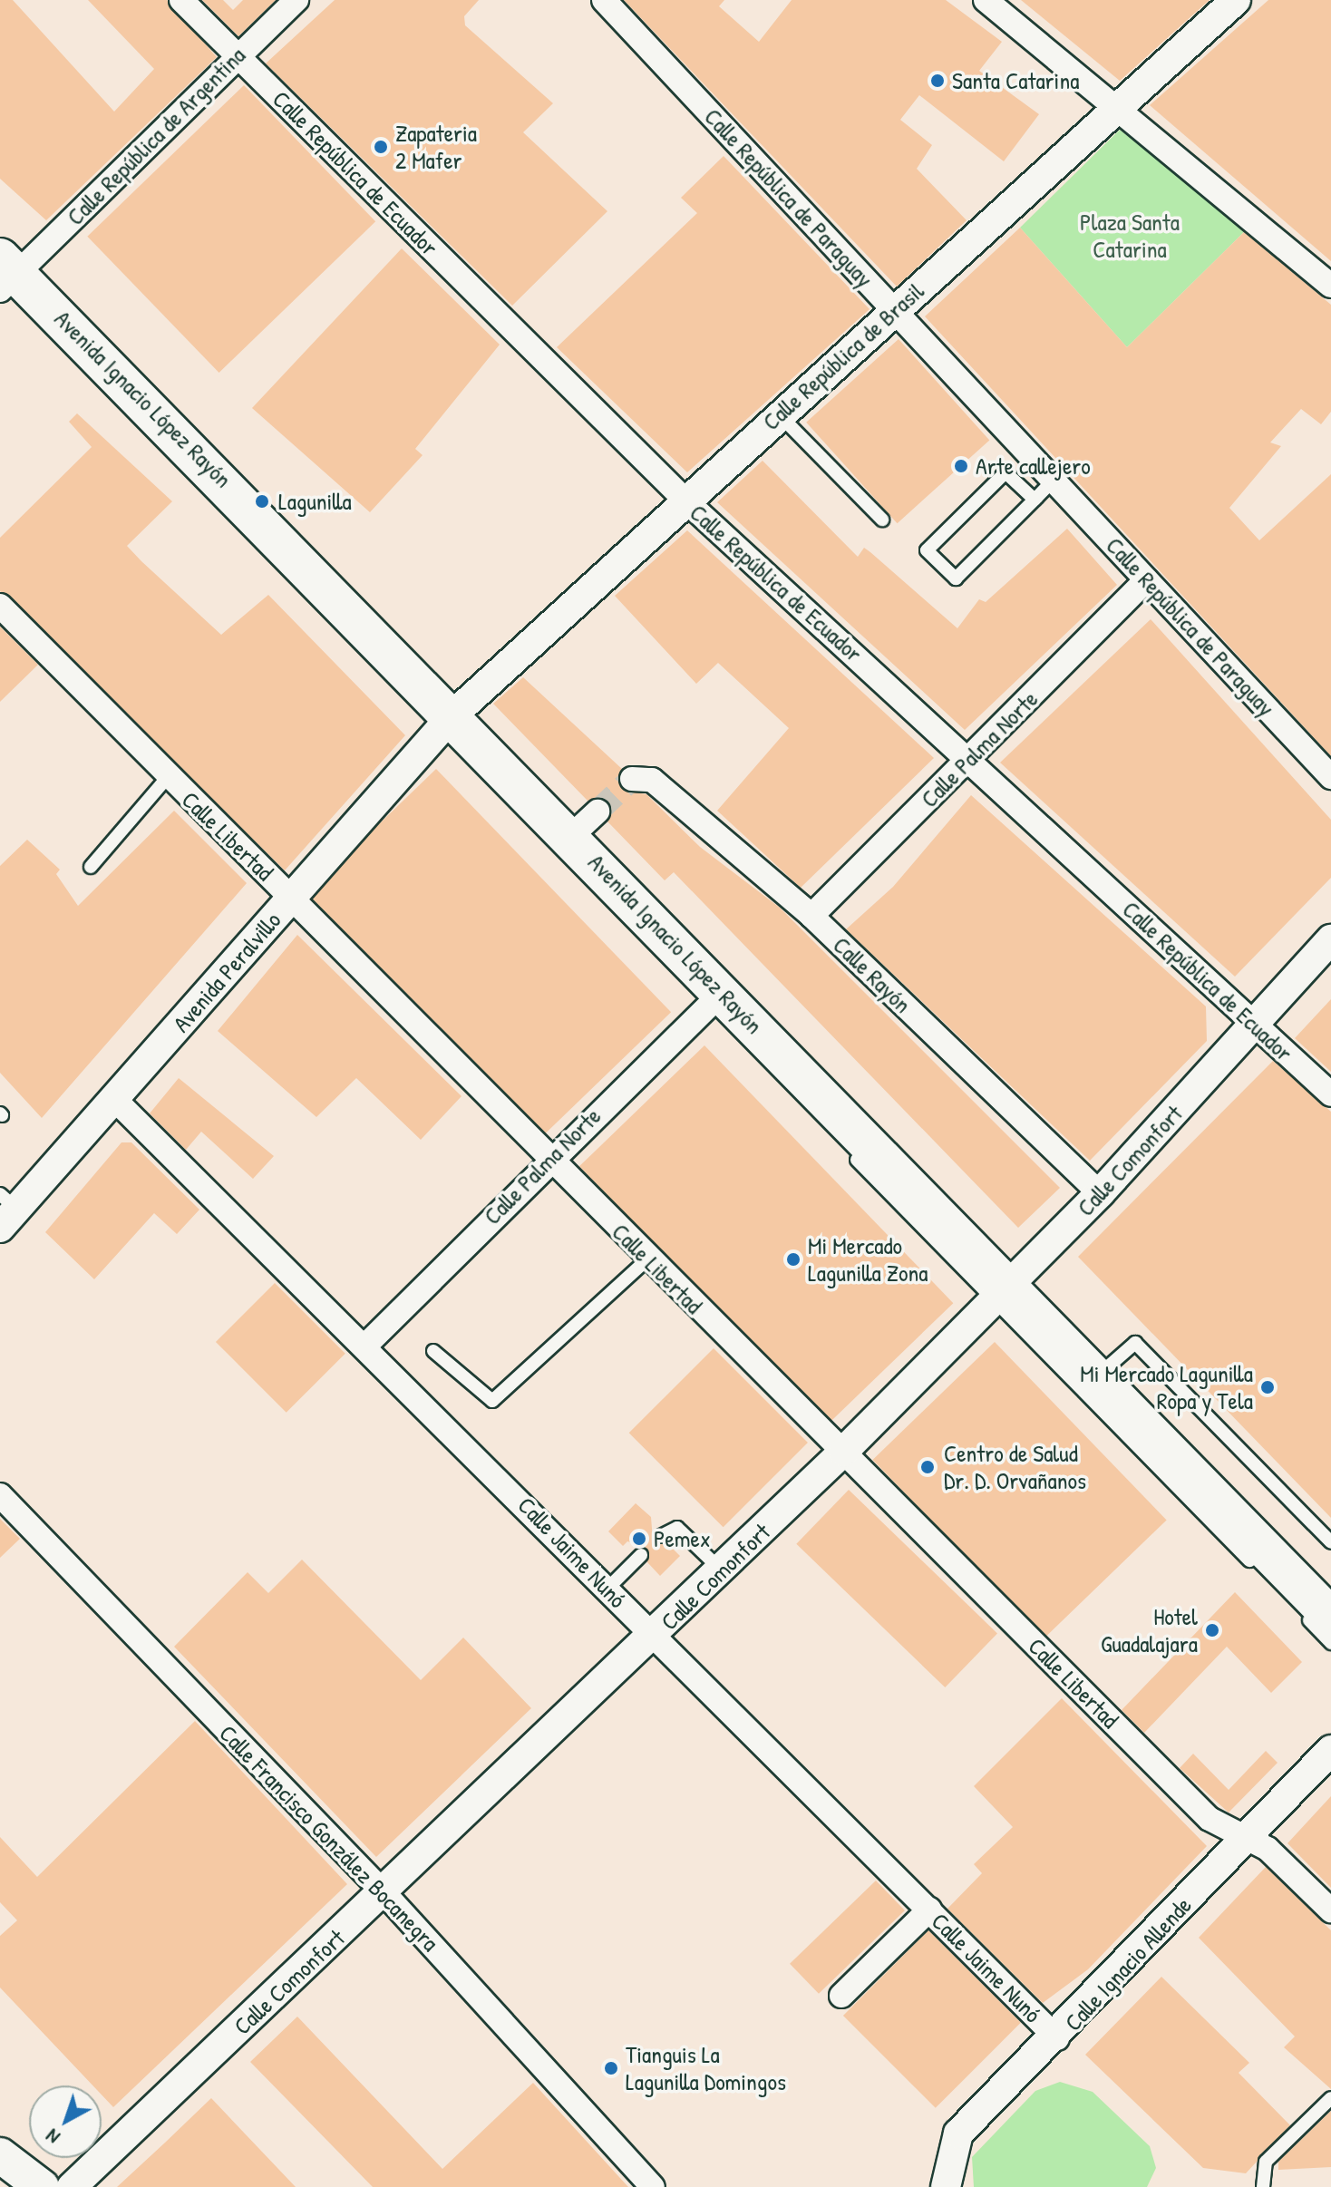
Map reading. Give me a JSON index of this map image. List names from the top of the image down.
{
  "streets": {
    "main road": ["Avenida Ignacio López Rayón"],
    "street": [
      "Calle República de Argentina",
      "Calle República de Ecuador",
      "Calle República de Paraguay",
      "Calle República de Brasil",
      "Calle Palma Norte",
      "Calle Libertad",
      "Avenida Peralvillo",
      "Calle Rayón",
      "Calle Comonfort",
      "Calle Jaime Nunó",
      "Calle Francisco González Bocanegra",
      "Calle Ignacio Allende"
    ]
  },
  "crossings": [
    ["Calle República de Argentina", "Calle República de Ecuador"],
    ["Calle República de Argentina", "Avenida Ignacio López Rayón"],
    ["Calle República de Ecuador", "Calle República de Brasil"],
    ["Calle República de Ecuador", "Calle Palma Norte"],
    ["Calle República de Ecuador", "Calle Comonfort"],
    ["Calle República de Paraguay", "Calle República de Brasil"],
    ["Calle República de Paraguay", "Calle Palma Norte"],
    ["Calle República de Brasil", "Avenida Ignacio López Rayón"],
    ["Calle República de Brasil", "Avenida Peralvillo"],
    ["Avenida Ignacio López Rayón", "Calle Palma Norte"],
    ["Avenida Ignacio López Rayón", "Avenida Peralvillo"],
    ["Avenida Ignacio López Rayón", "Calle Comonfort"],
    ["Calle Palma Norte", "Calle Libertad"],
    ["Calle Palma Norte", "Calle Rayón"],
    ["Calle Palma Norte", "Calle Jaime Nunó"],
    ["Calle Libertad", "Avenida Peralvillo"],
    ["Calle Libertad", "Calle Comonfort"],
    ["Calle Libertad", "Calle Ignacio Allende"],
    ["Avenida Peralvillo", "Calle Jaime Nunó"],
    ["Calle Rayón", "Calle Comonfort"],
    ["Calle Comonfort", "Calle Jaime Nunó"],
    ["Calle Comonfort", "Calle Francisco González Bocanegra"],
    ["Calle Jaime Nunó", "Calle Ignacio Allende"]
  ],
  "parks": ["Plaza Santa Catarina"],
  "places": [
    "Santa Catarina",
    "Zapateria 2 Mafer",
    "Arte callejero",
    "Lagunilla",
    "Mi Mercado Lagunilla Zona",
    "Mi Mercado Lagunilla Ropa y Tela",
    "Centro de Salud Dr. D. Orvañanos",
    "Pemex",
    "Hotel Guadalajara",
    "Tianguis La Lagunilla Domingos"
  ],
  "north": "bottom left"
}
